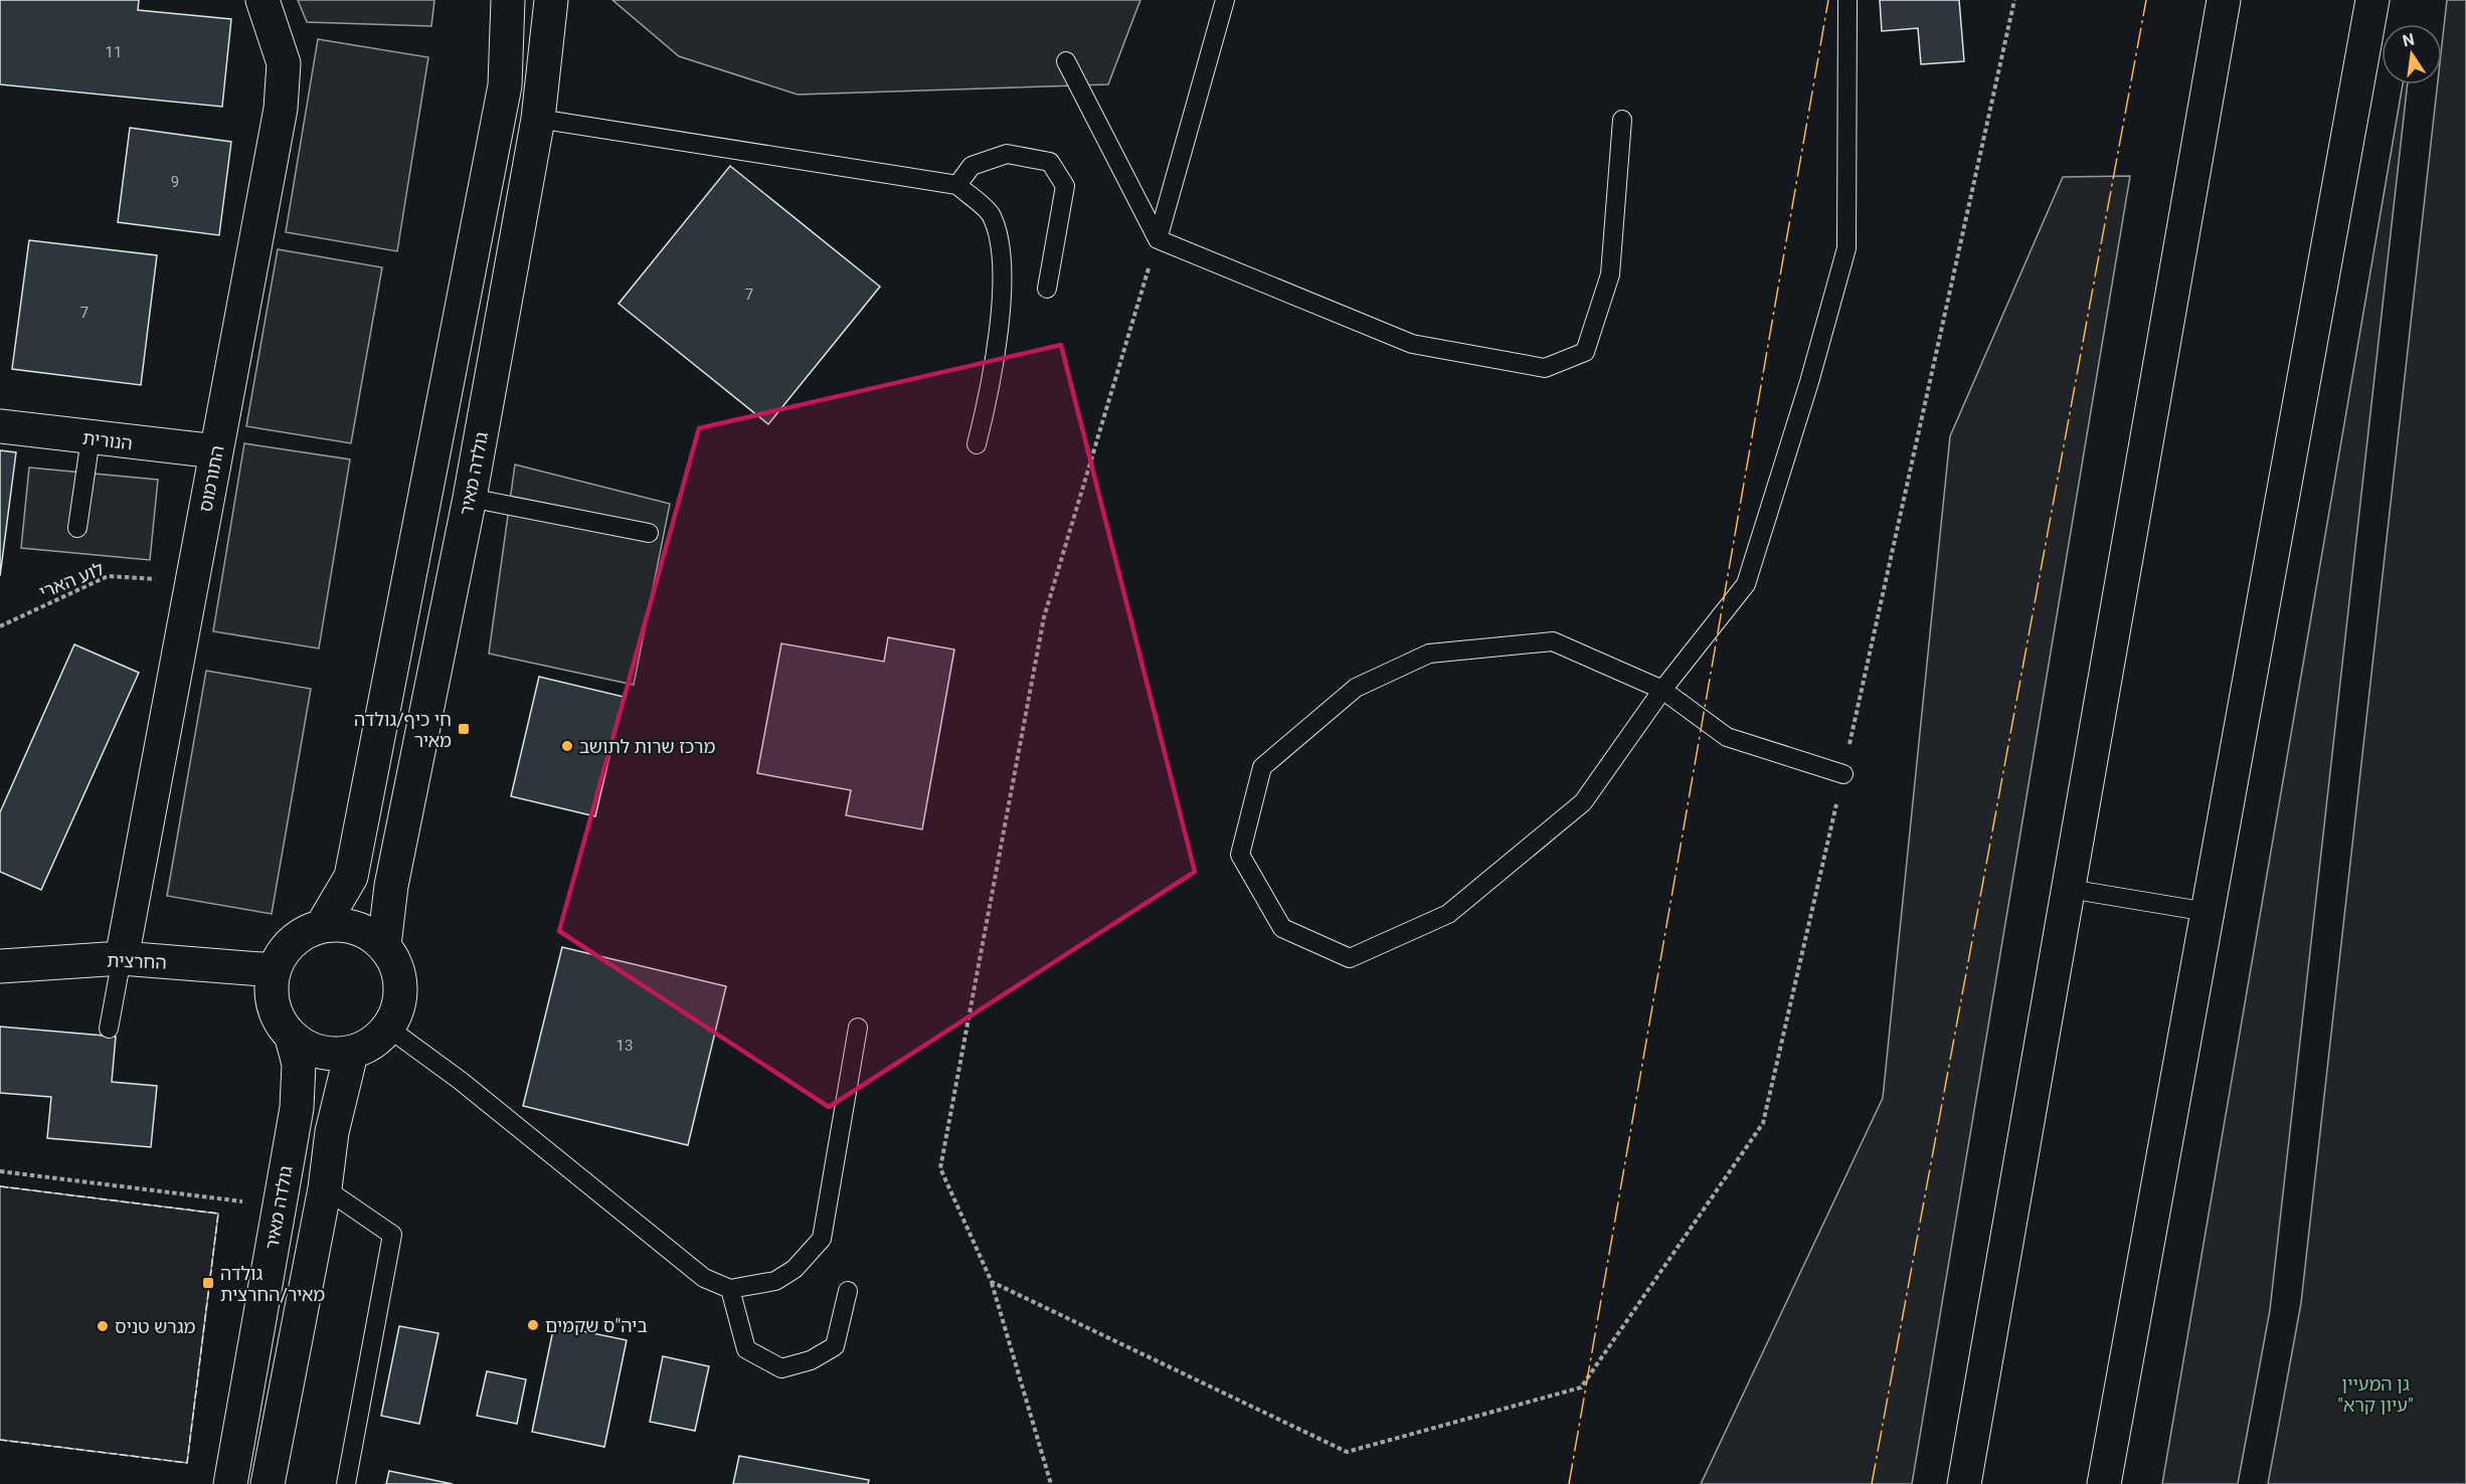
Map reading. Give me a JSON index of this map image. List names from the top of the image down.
{
  "streets": {
    "main road": [
      "הנורית",
      "גולדה מאיר",
      "התורמוס",
      "החרצית"
    ],
    "path": ["לוע הארי"]
  },
  "crossings": [
    ["הנורית", "התורמוס"],
    ["גולדה מאיר", "החרצית"],
    ["התורמוס", "לוע הארי"],
    ["התורמוס", "החרצית"]
  ],
  "parks": ["גן המעיין \"עיון קרא\""],
  "places": {
    "transit": ["חי כיף/גולדה מאיר", "גולדה מאיר/החרצית"],
    "other": ["מרכז שרות לתושב", "ביה\"ס שקמים", "מגרש טניס"]
  },
  "house_numbers": [
    "11",
    "9",
    "7",
    "7",
    "13"
  ],
  "north": "top"
}
